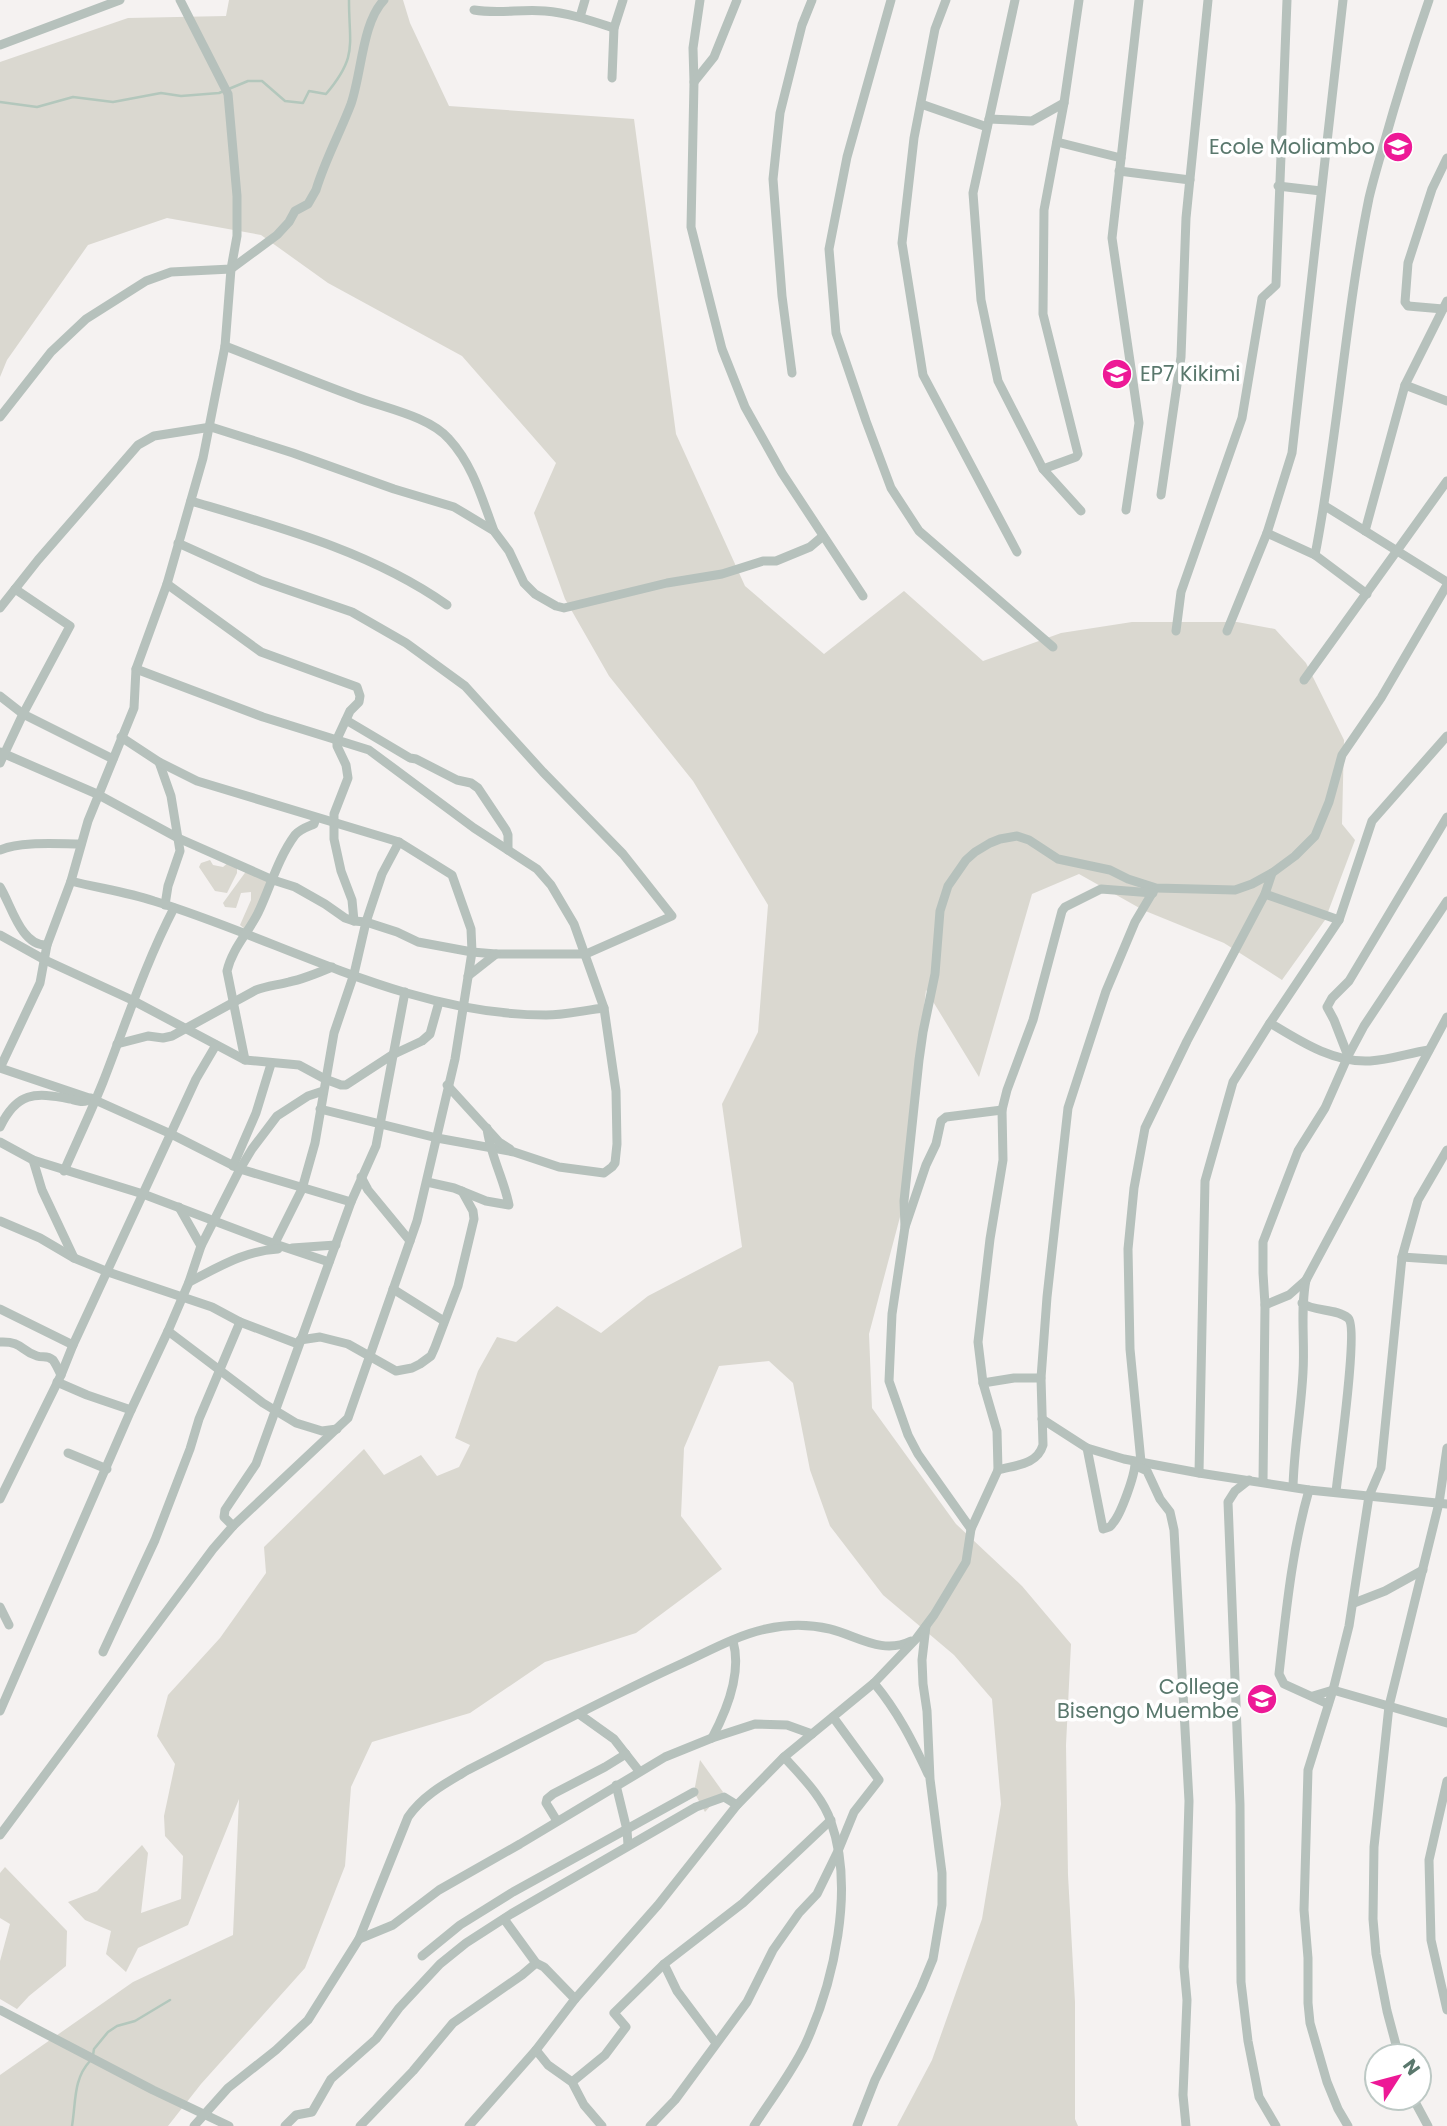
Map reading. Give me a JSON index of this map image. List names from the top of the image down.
{
  "places": {
    "school or university": ["Ecole Moliambo", "EP7 Kikimi", "College Bisengo Muembe"]
  },
  "north": "top right"
}
